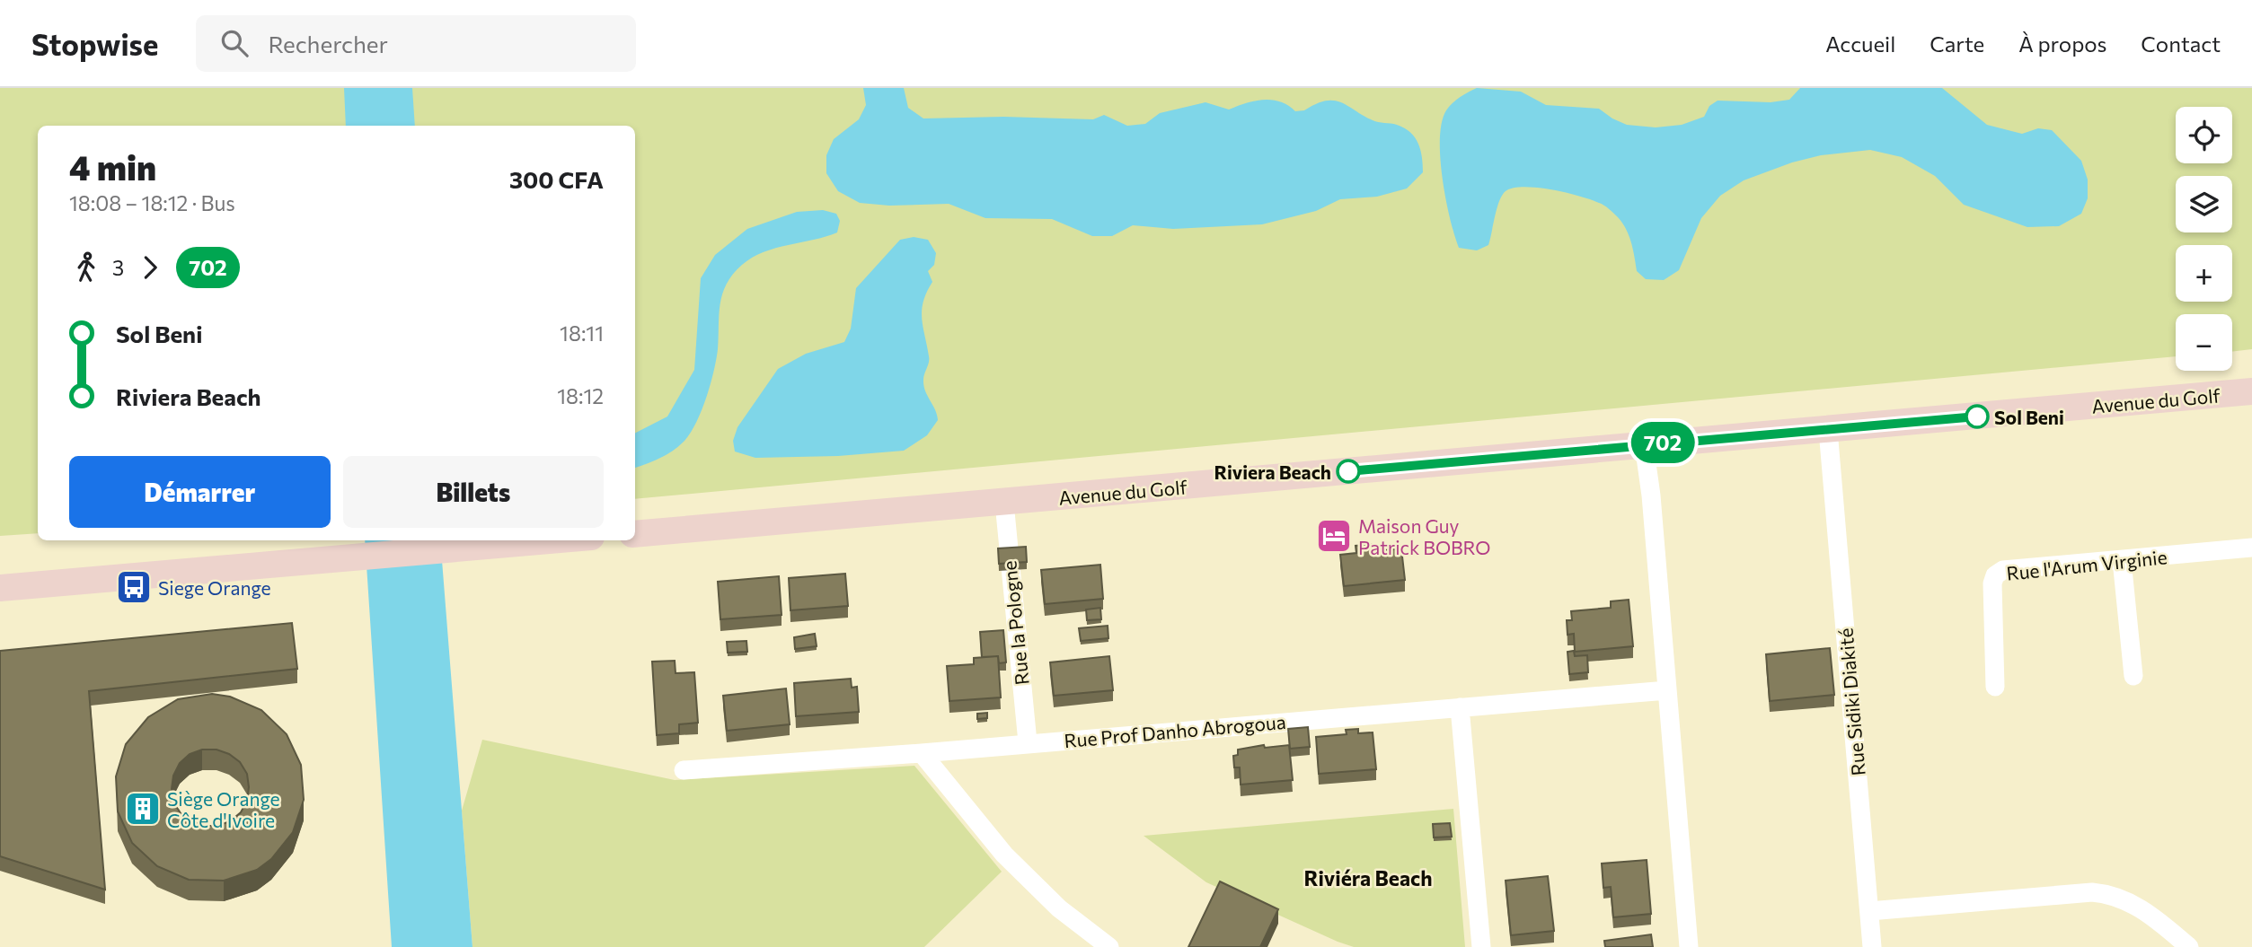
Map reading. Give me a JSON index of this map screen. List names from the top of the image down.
{
  "streets": {
    "main road": ["Avenue du Golf"],
    "street": [
      "Rue l'Arum Virginie",
      "Rue la Pologne",
      "Rue Sidiki Diakité",
      "Rue Prof Danho Abrogoua"
    ]
  },
  "crossings": [
    ["Avenue du Golf", "Rue la Pologne"],
    ["Avenue du Golf", "Rue Sidiki Diakité"],
    ["Rue la Pologne", "Rue Prof Danho Abrogoua"]
  ],
  "districts": ["Riviéra Beach"],
  "places": {
    "other": ["Sol Beni", "Riviera Beach"],
    "hotel": ["Maison Guy Patrick BOBRO"],
    "bus stop": ["Siege Orange"],
    "building": ["Siège Orange Côte d'Ivoire"]
  },
  "lines": ["bus line 702"],
  "page": {
    "header": "Stopwise",
    "search": "Rechercher",
    "nav": [
      "Accueil",
      "Carte",
      "À propos",
      "Contact"
    ],
    "on_map": "702",
    "map_buttons": ["+", "−"],
    "heading": ["4 min", "18:08 – 18:12 · Bus", "300 CFA"],
    "legs": ["3", "702"],
    "list": [
      {
        "name": "Sol Beni",
        "value": "18:11"
      },
      {
        "name": "Riviera Beach",
        "value": "18:12"
      }
    ],
    "buttons": ["Démarrer", "Billets"]
  }
}
